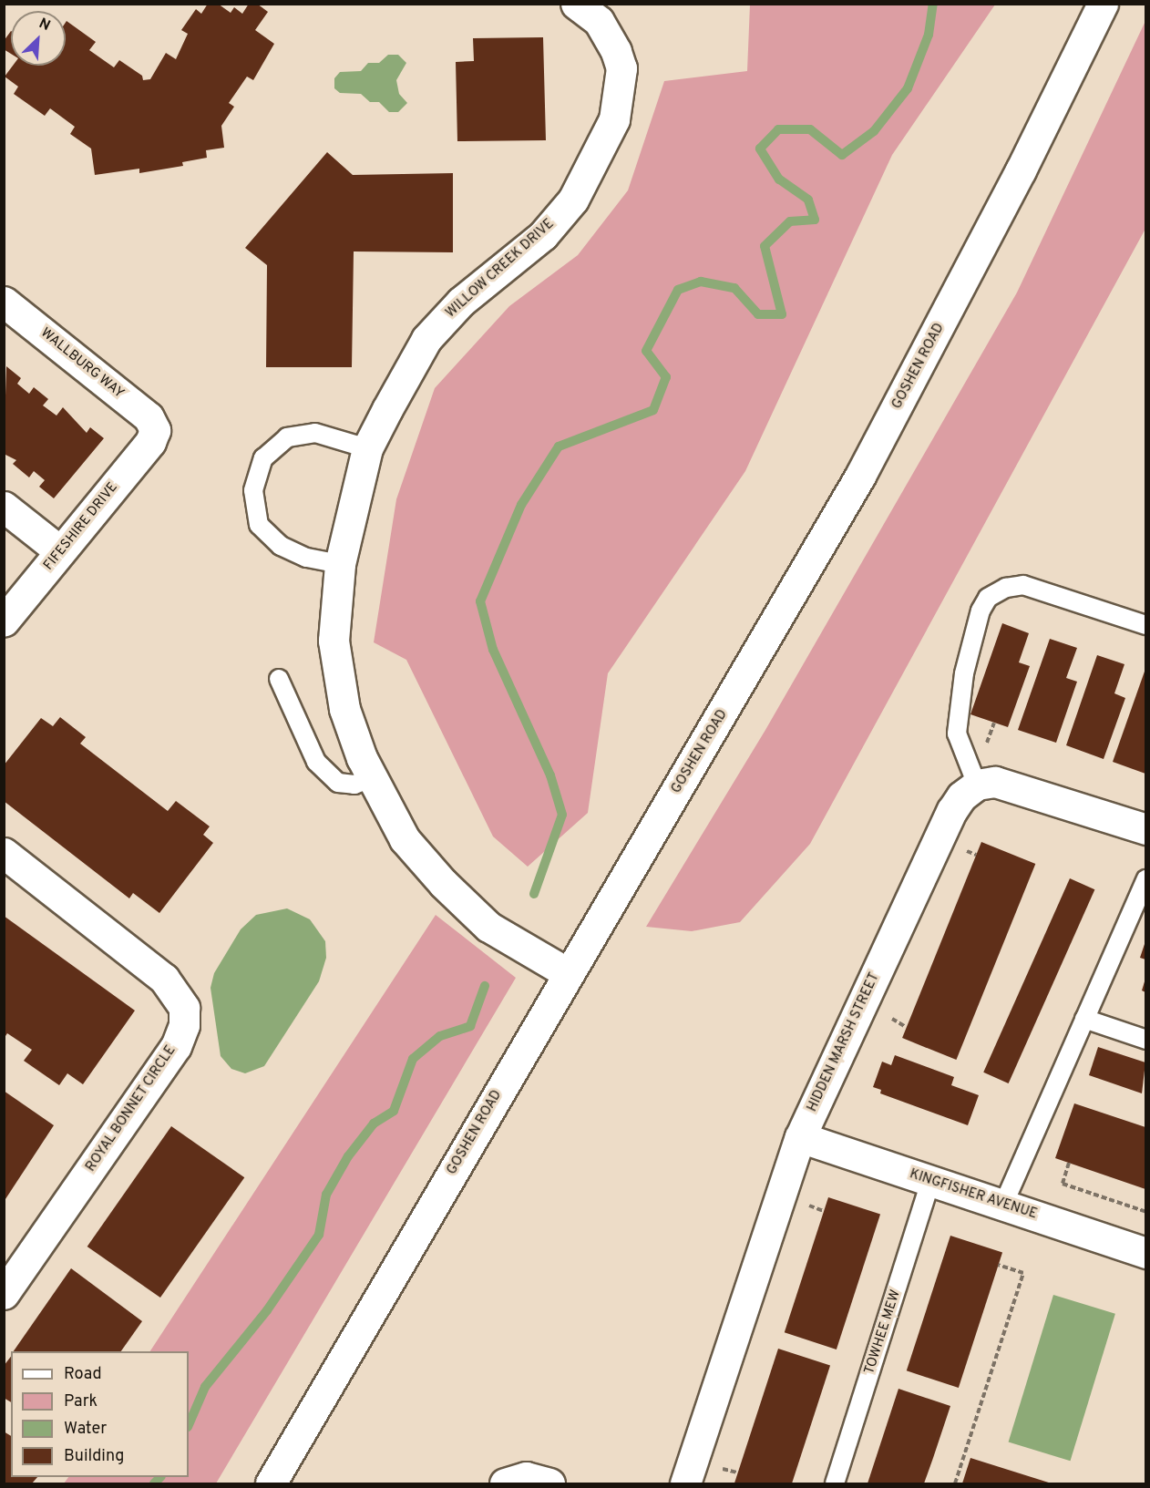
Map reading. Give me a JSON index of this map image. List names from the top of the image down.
{
  "streets": {
    "street": [
      "WILLOW CREEK DRIVE",
      "WALLBURG WAY",
      "GOSHEN ROAD",
      "FIFESHIRE DRIVE",
      "HIDDEN MARSH STREET",
      "ROYAL BONNET CIRCLE",
      "KINGFISHER AVENUE"
    ],
    "lane": ["TOWHEE MEW"]
  },
  "crossings": [
    ["WILLOW CREEK DRIVE", "GOSHEN ROAD"],
    ["WALLBURG WAY", "FIFESHIRE DRIVE"],
    ["HIDDEN MARSH STREET", "KINGFISHER AVENUE"],
    ["KINGFISHER AVENUE", "TOWHEE MEW"]
  ],
  "legend": [
    "Road",
    "Park",
    "Water",
    "Building"
  ],
  "north": "top right"
}
